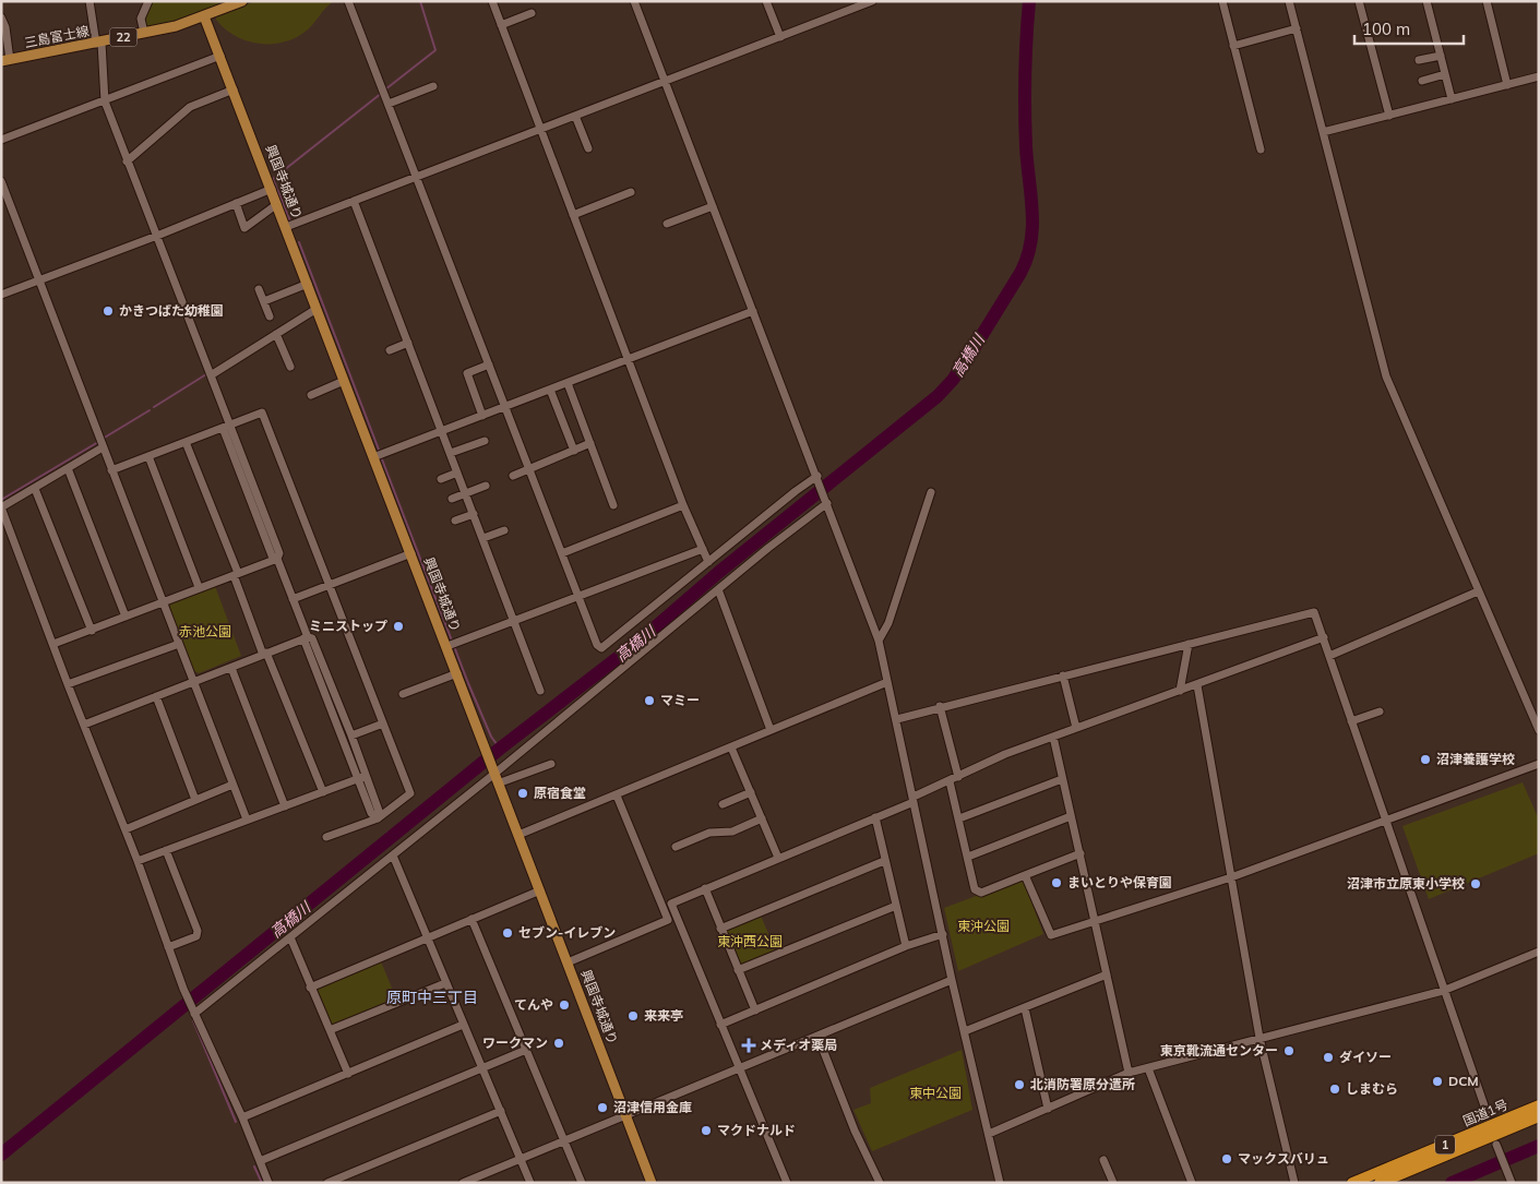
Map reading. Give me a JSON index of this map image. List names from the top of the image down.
{
  "streets": {
    "highway": ["国道1号", "1"],
    "main road": ["三島富士線", "22", "興国寺城通り"]
  },
  "crossings": [
    ["三島富士線", "興国寺城通り"]
  ],
  "districts": ["原町中三丁目"],
  "water": ["高橋川"],
  "parks": [
    "赤池公園",
    "東沖公園",
    "東沖西公園",
    "東中公園"
  ],
  "places": {
    "other": [
      "かきつばた幼稚園",
      "ミニストップ",
      "マミー",
      "沼津養護学校",
      "原宿食堂",
      "まいとりや保育園",
      "沼津市立原東小学校",
      "セブン-イレブン",
      "てんや",
      "来来亭",
      "ワークマン",
      "東京靴流通センター",
      "ダイソー",
      "DCM",
      "北消防署原分遣所",
      "しまむら",
      "沼津信用金庫",
      "マクドナルド",
      "マックスバリュ"
    ],
    "health": ["メディオ薬局"]
  },
  "scale_bar": "100 m"
}
